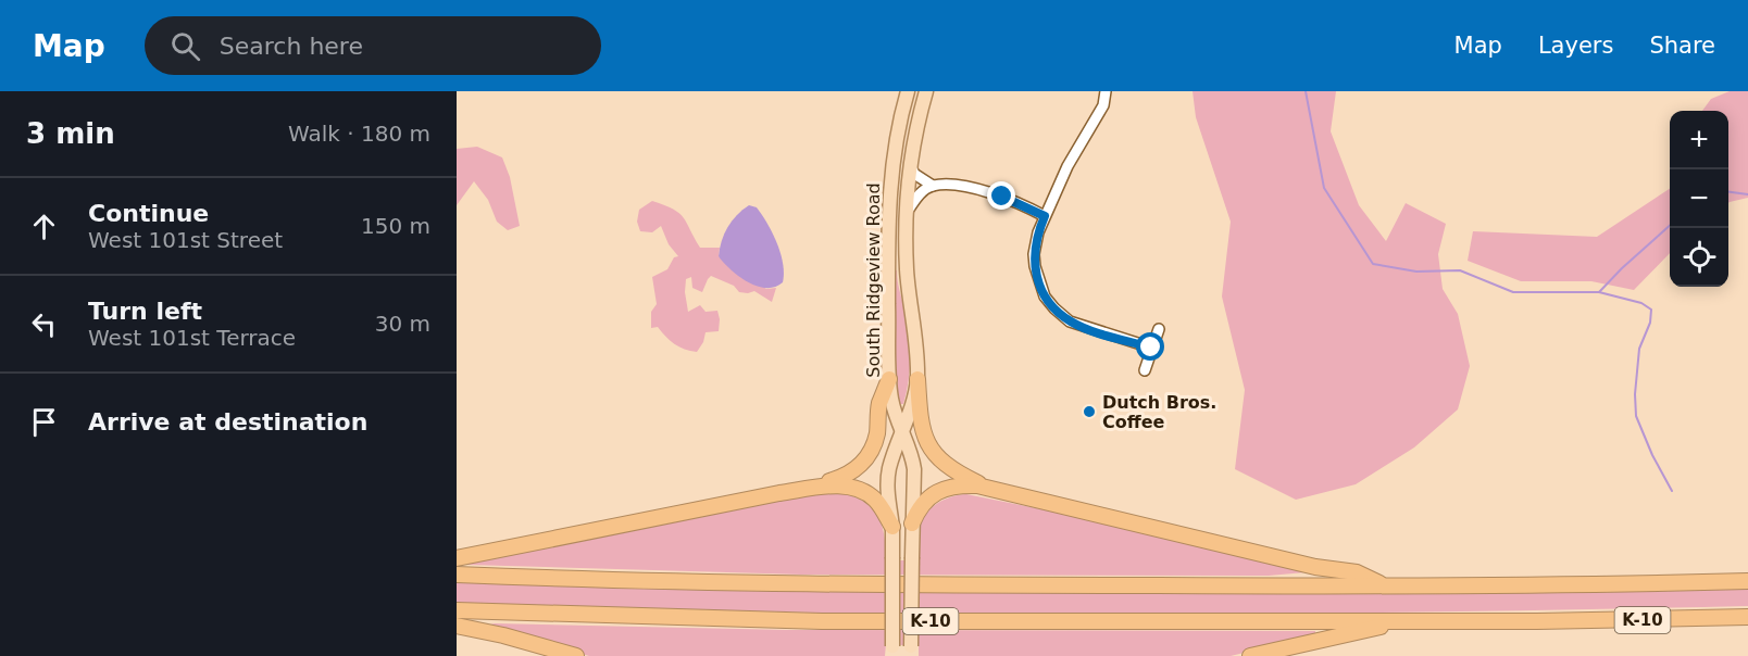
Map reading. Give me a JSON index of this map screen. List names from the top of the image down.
{
  "streets": {
    "highway": ["K-10"],
    "main road": ["South Ridgeview Road"]
  },
  "places": ["Dutch Bros. Coffee"],
  "page": {
    "header": "Map",
    "search": "Search here",
    "nav": ["Map", "Layers", "Share"],
    "heading": ["3 min", "Walk · 180 m"],
    "map_buttons": ["+", "−"],
    "list": [
      ["Continue", "West 101st Street", "150 m"],
      ["Turn left", "West 101st Terrace", "30 m"],
      "Arrive at destination"
    ]
  }
}
